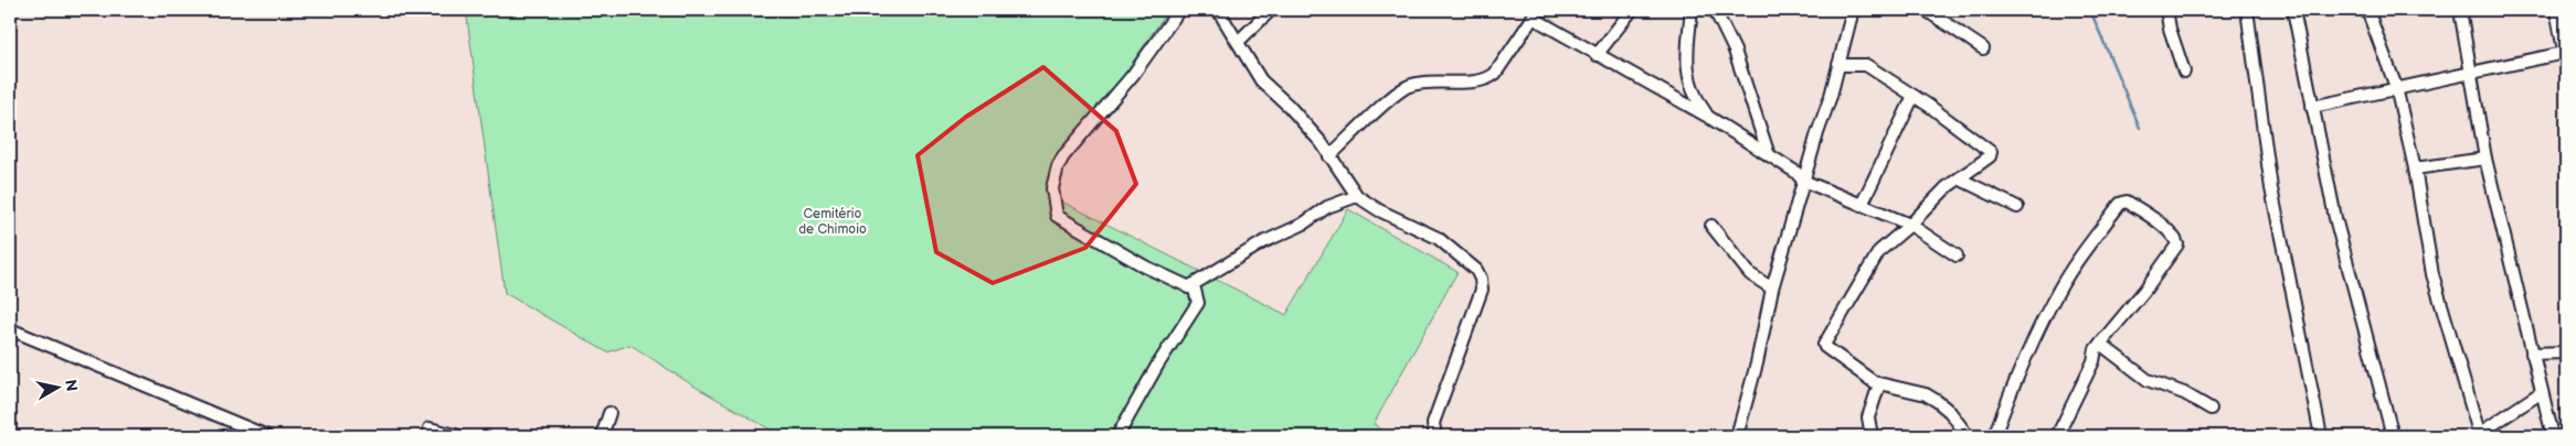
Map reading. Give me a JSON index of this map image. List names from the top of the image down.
{
  "parks": ["Cemitério de Chimoio"],
  "north": "right"
}
